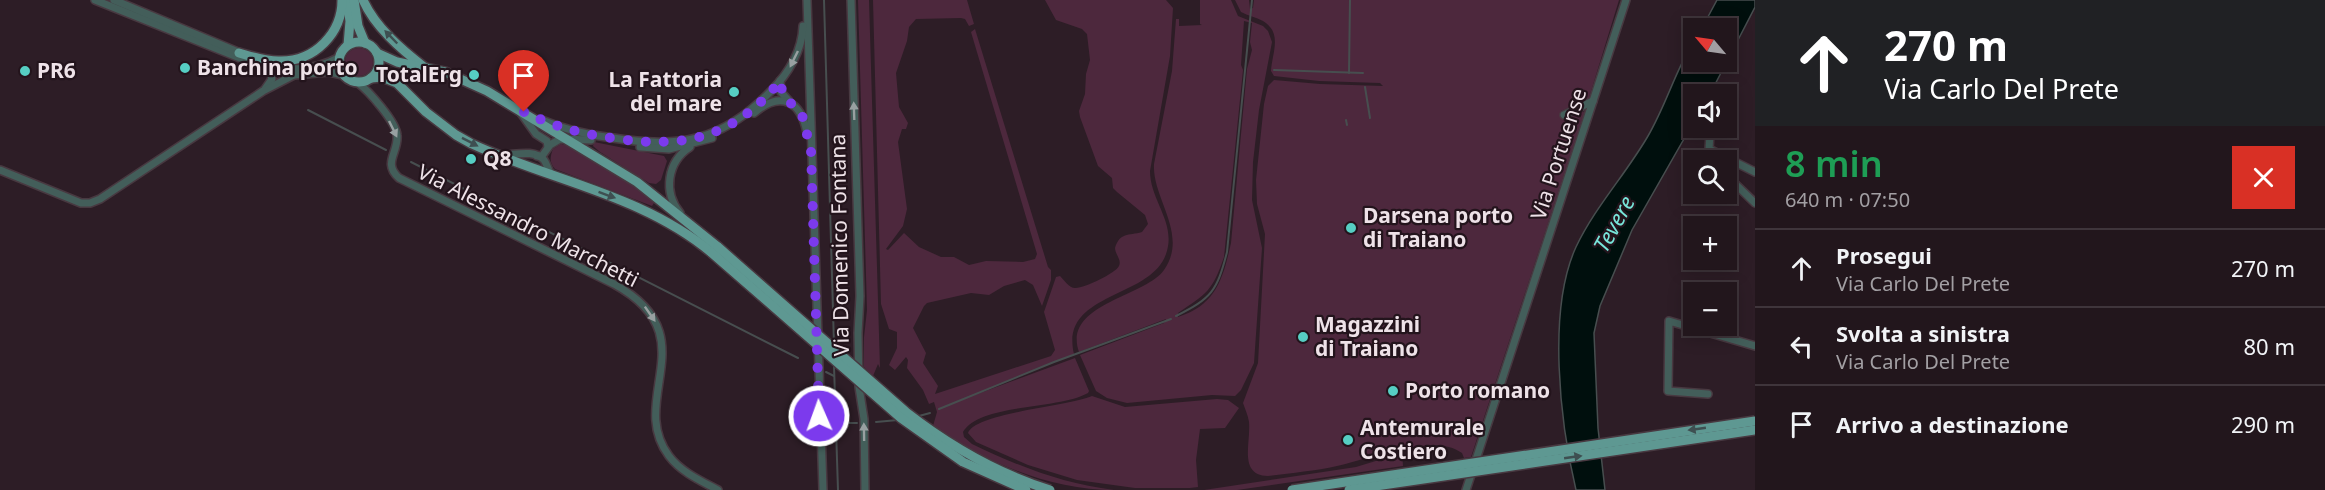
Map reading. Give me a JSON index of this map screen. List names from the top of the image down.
{
  "streets": {
    "street": ["Via Portuense", "Via Alessandro Marchetti", "Via Domenico Fontana"]
  },
  "one_way": ["Via Alessandro Marchetti"],
  "water": ["Tevere"],
  "places": [
    "Banchina porto",
    "PR6",
    "TotalErg",
    "La Fattoria del mare",
    "Q8",
    "Darsena porto di Traiano",
    "Magazzini di Traiano",
    "Porto romano",
    "Antemurale Costiero"
  ],
  "north": "top left",
  "page": {
    "turn": ["270 m", "Via Carlo Del Prete"],
    "map_buttons": ["+", "−"],
    "heading": ["8 min", "640 m · 07:50"],
    "list": [
      {
        "name": "Prosegui",
        "note": "Via Carlo Del Prete",
        "value": "270 m"
      },
      {
        "name": "Svolta a sinistra",
        "note": "Via Carlo Del Prete",
        "value": "80 m"
      },
      {
        "name": "Arrivo a destinazione",
        "value": "290 m"
      }
    ]
  }
}
